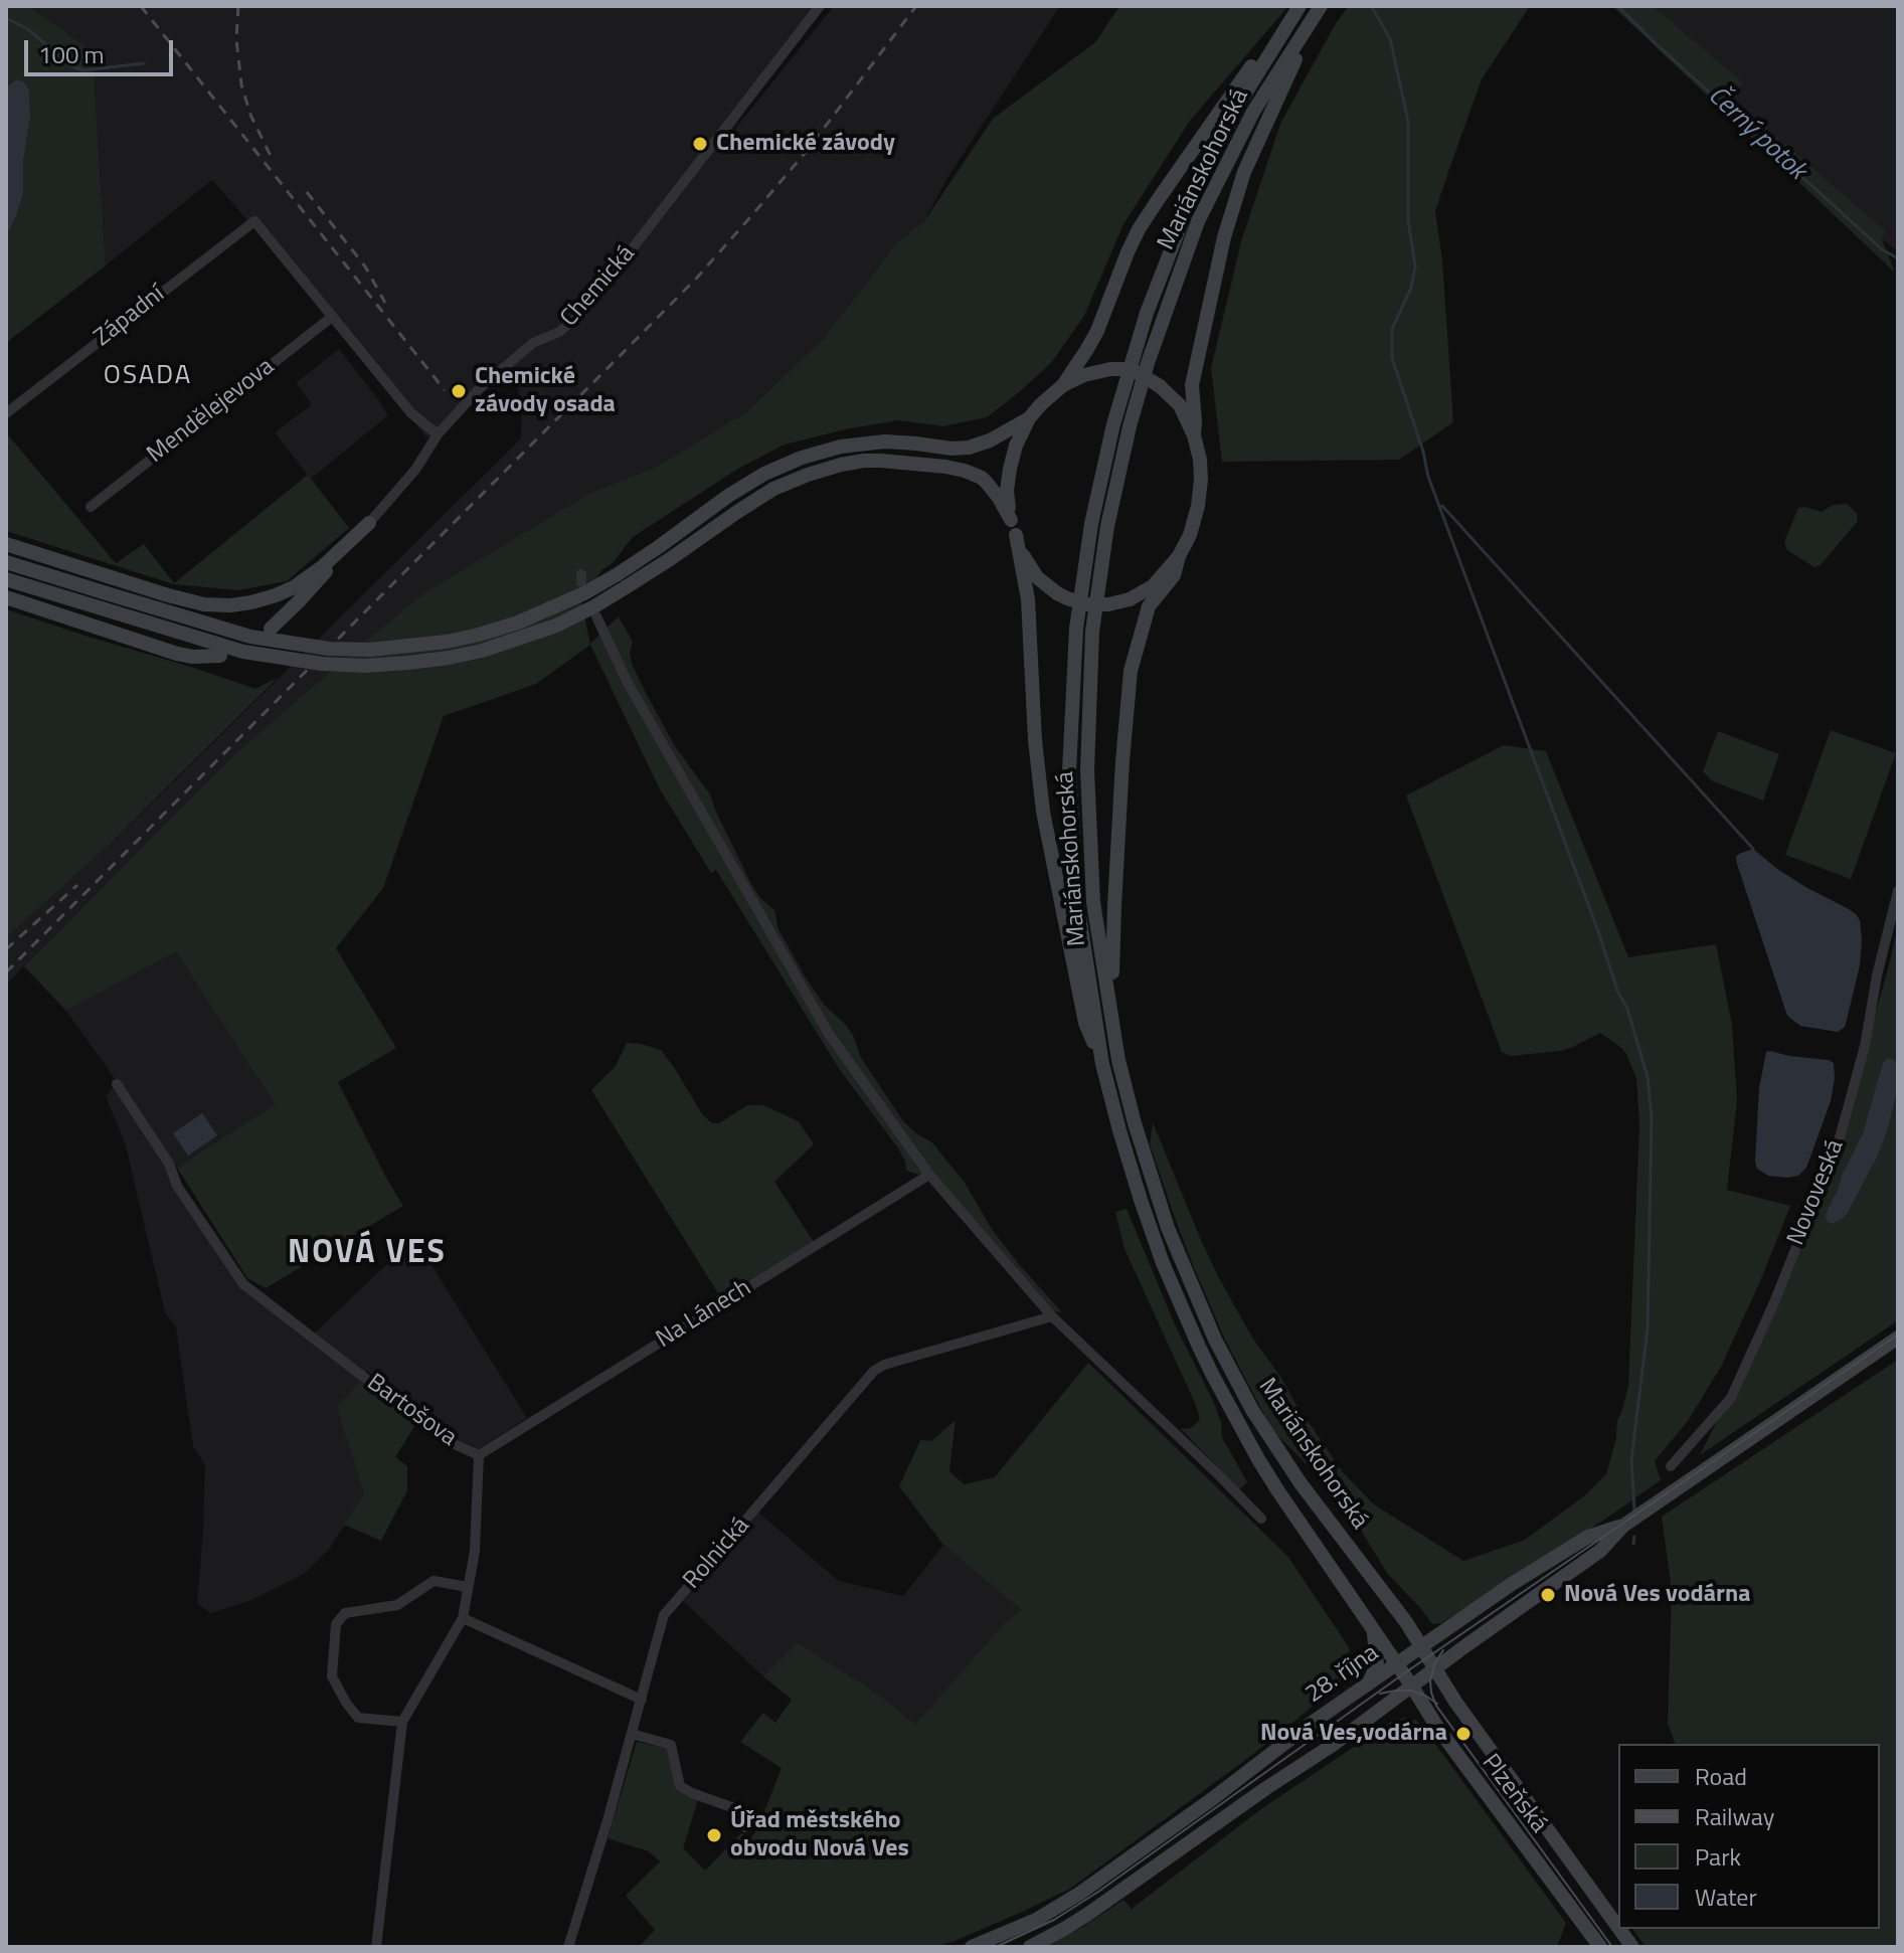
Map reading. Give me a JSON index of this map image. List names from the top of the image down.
{
  "streets": {
    "main road": ["Mariánskohorská", "28. října", "Plzeňská"],
    "street": [
      "Chemická",
      "Západní",
      "Mendělejevova",
      "Novoveská",
      "Na Lánech",
      "Bartošova",
      "Rolnická"
    ]
  },
  "crossings": [
    ["Mariánskohorská", "28. října"],
    ["Mariánskohorská", "Plzeňská"],
    ["Západní", "Mendělejevova"],
    ["Na Lánech", "Bartošova"],
    ["28. října", "Plzeňská"]
  ],
  "districts": ["OSADA", "NOVÁ VES"],
  "water": ["Černý potok"],
  "places": [
    "Chemické závody",
    "Chemické závody osada",
    "Nová Ves vodárna",
    "Nová Ves,vodárna",
    "Úřad městského obvodu Nová Ves"
  ],
  "legend": [
    "Road",
    "Railway",
    "Park",
    "Water"
  ],
  "scale_bar": "100 m"
}
